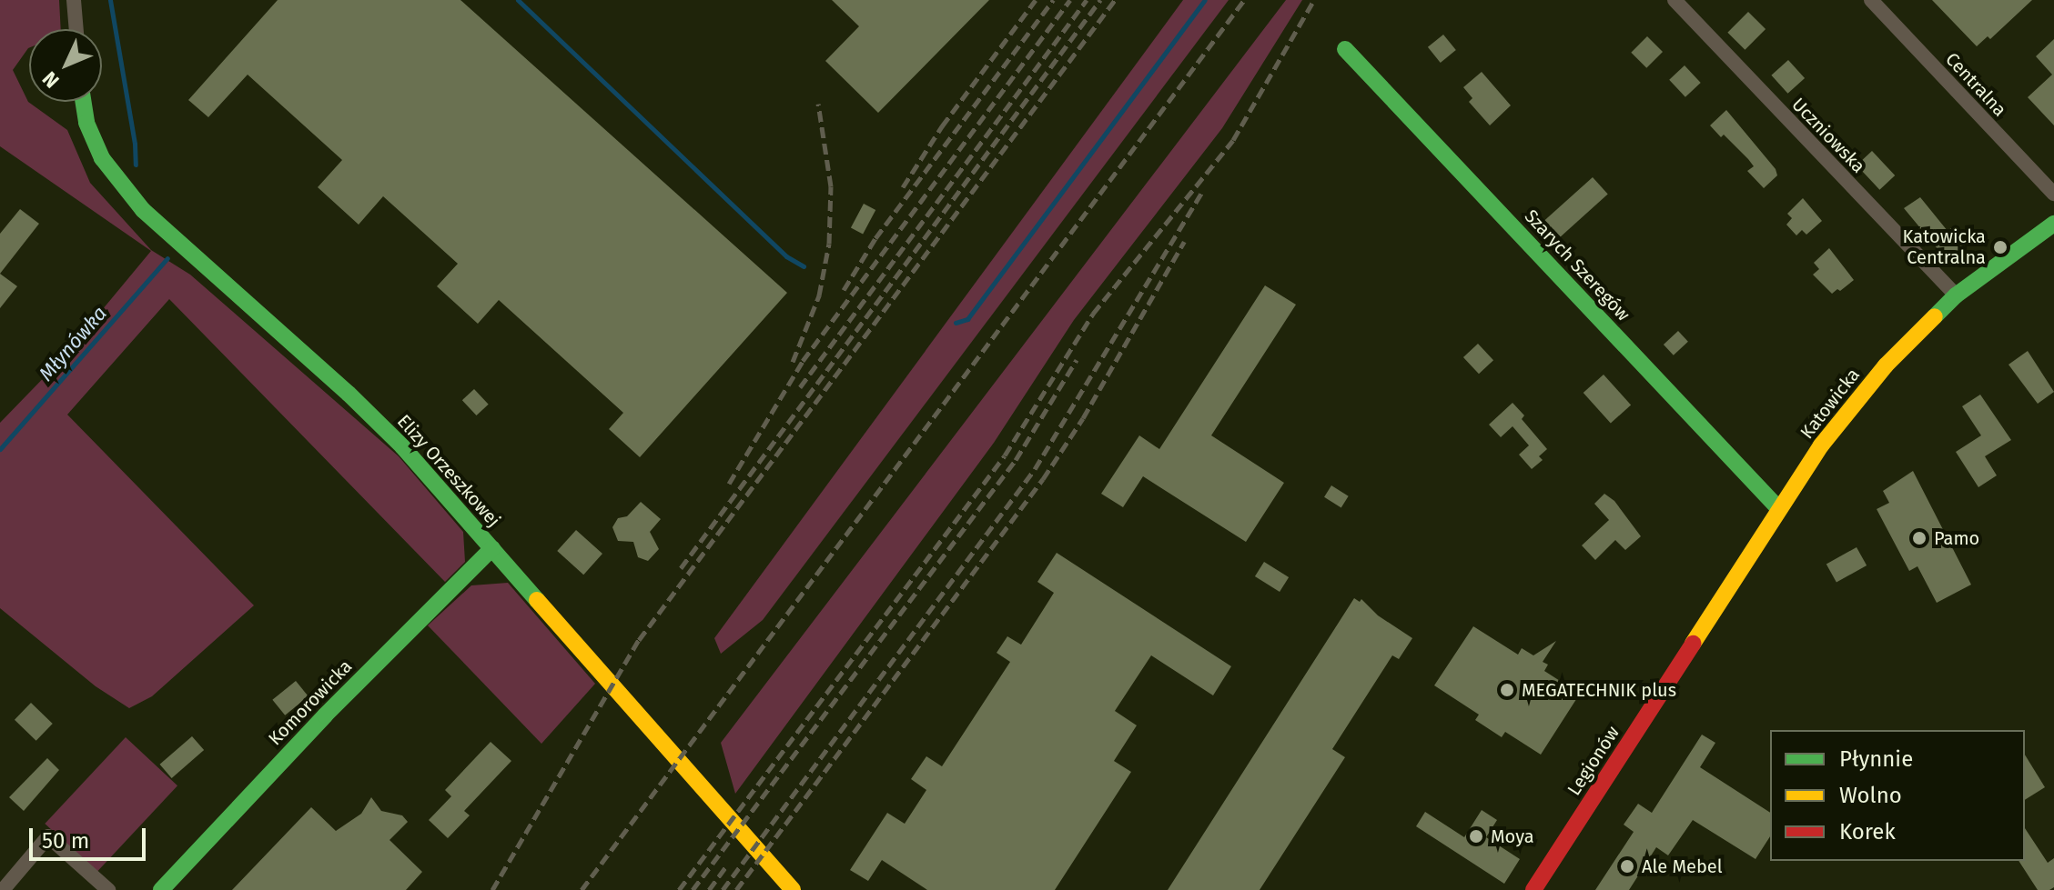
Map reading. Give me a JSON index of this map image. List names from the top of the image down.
{
  "streets": {
    "street": [
      "Centralna",
      "Uczniowska",
      "Szarych Szeregów",
      "Katowicka",
      "Elizy Orzeszkowej",
      "Komorowicka",
      "Legionów"
    ]
  },
  "crossings": [
    ["Uczniowska", "Katowicka"],
    ["Szarych Szeregów", "Katowicka"],
    ["Katowicka", "Legionów"],
    ["Elizy Orzeszkowej", "Komorowicka"]
  ],
  "water": ["Młynówka"],
  "places": [
    "Katowicka Centralna",
    "Pamo",
    "MEGATECHNIK plus",
    "Moya",
    "Ale Mebel"
  ],
  "legend": ["Płynnie", "Wolno", "Korek"],
  "scale_bar": "50 m",
  "north": "bottom left"
}
